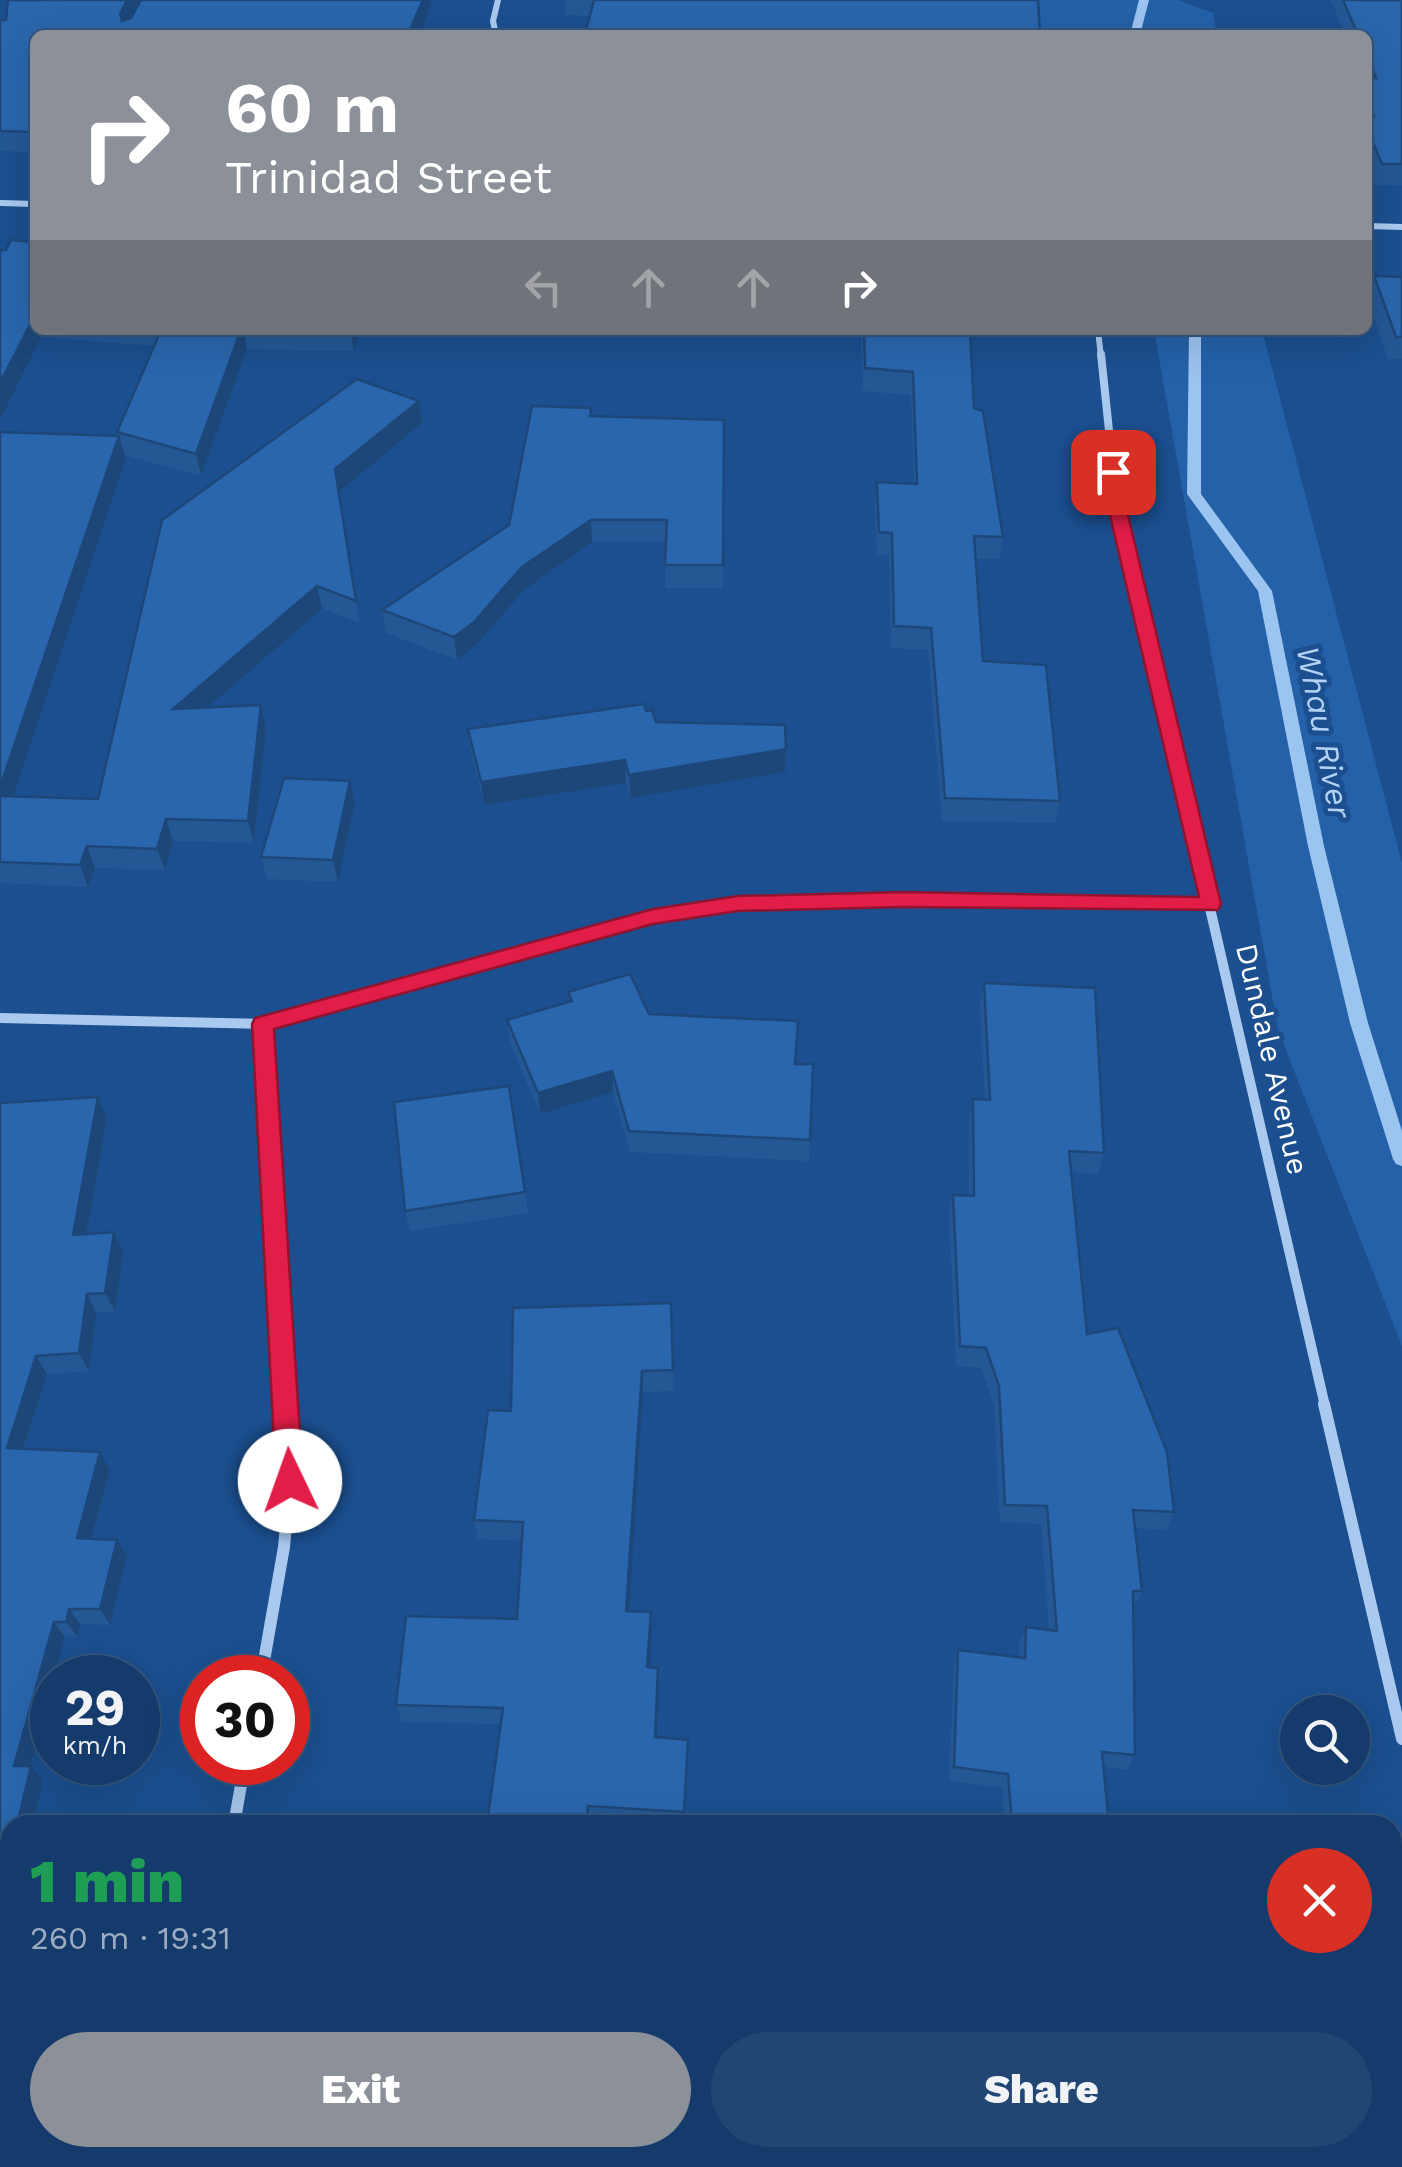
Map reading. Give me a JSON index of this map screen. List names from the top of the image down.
{
  "streets": {
    "street": ["Dundale Avenue"]
  },
  "water": ["Whau River"],
  "page": {
    "turn": ["60 m", "Trinidad Street"],
    "speed": "29 km/h",
    "limit": "30",
    "heading": ["1 min", "260 m · 19:31"],
    "buttons": ["Exit", "Share"]
  }
}
